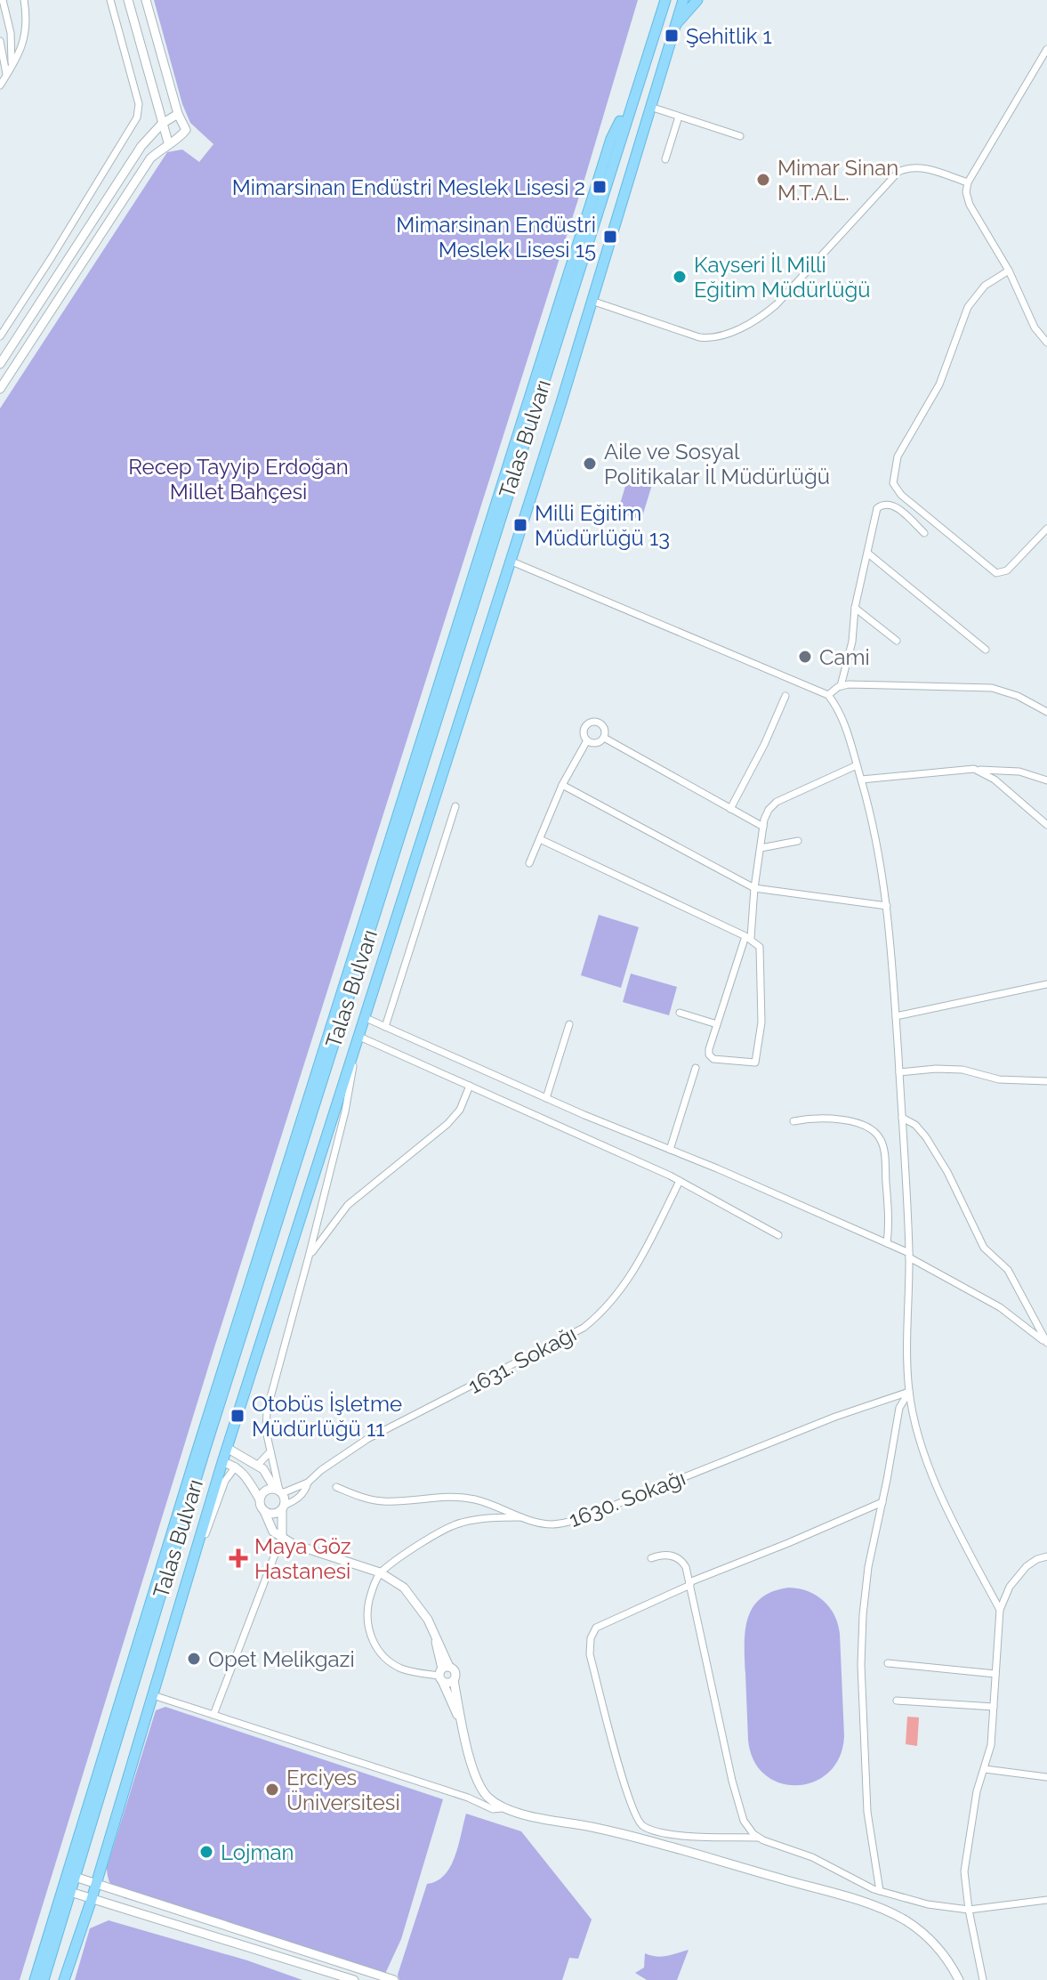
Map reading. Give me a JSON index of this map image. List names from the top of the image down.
{
  "streets": {
    "main road": ["Talas Bulvarı"],
    "street": ["1631. Sokağı", "1630. Sokağı"]
  },
  "parks": ["Recep Tayyip Erdoğan Millet Bahçesi"],
  "places": {
    "transit": [
      "Şehitlik 1",
      "Mimarsinan Endüstri Meslek Lisesi 2",
      "Mimarsinan Endüstri Meslek Lisesi 15",
      "Milli Eğitim Müdürlüğü 13",
      "Otobüs İşletme Müdürlüğü 11"
    ],
    "other": [
      "Mimar Sinan M.T.A.L.",
      "Kayseri İl Milli Eğitim Müdürlüğü",
      "Aile ve Sosyal Politikalar İl Müdürlüğü",
      "Cami",
      "Opet Melikgazi",
      "Erciyes Üniversitesi",
      "Lojman"
    ],
    "health": ["Maya Göz Hastanesi"]
  }
}
